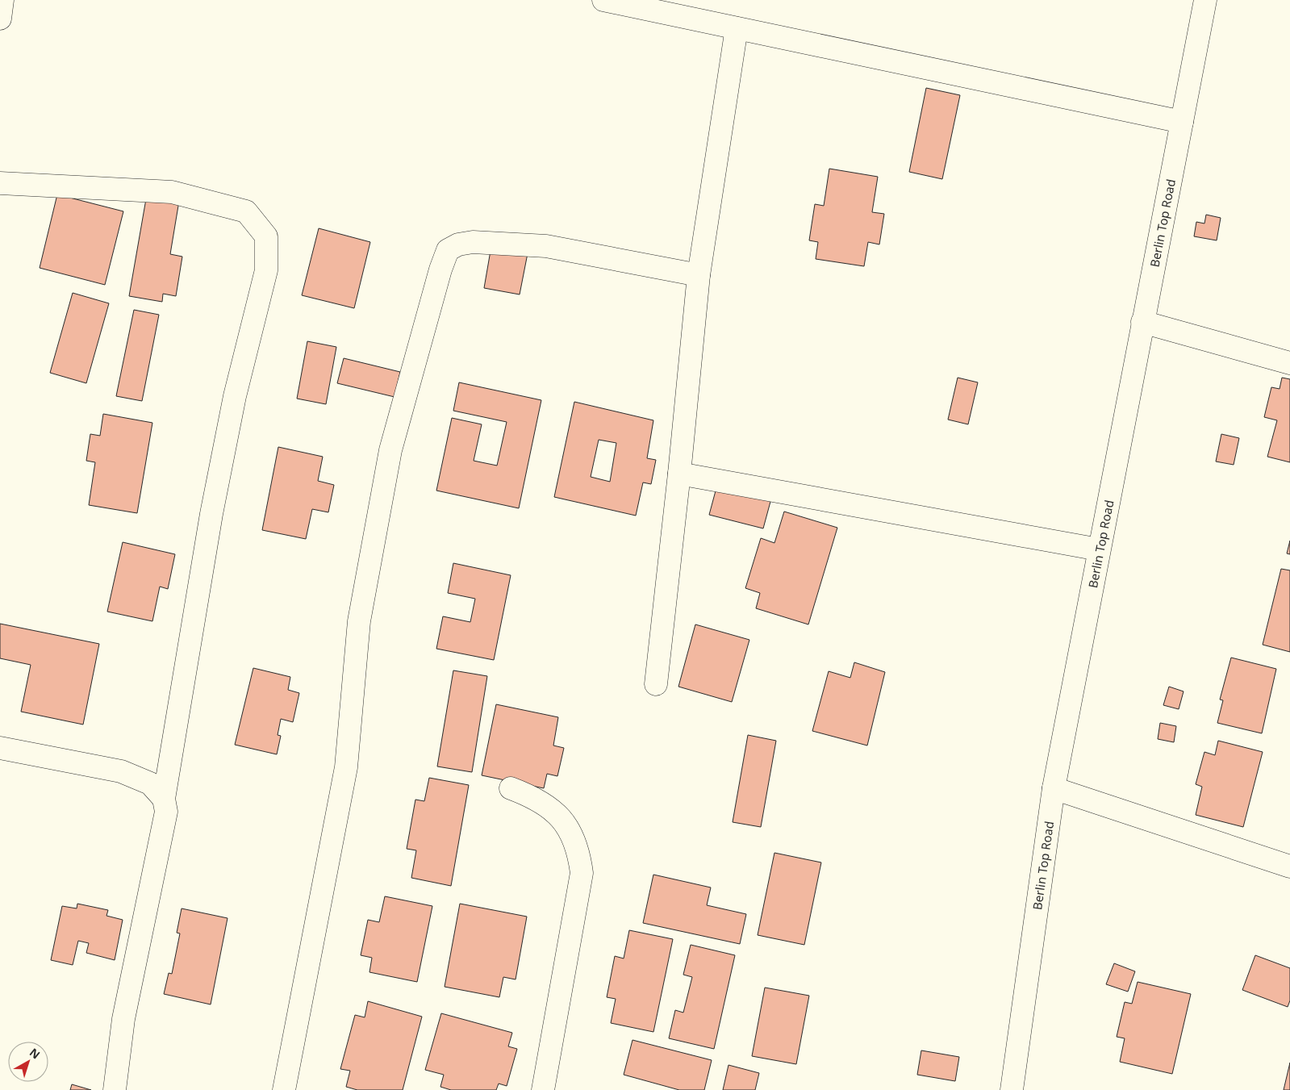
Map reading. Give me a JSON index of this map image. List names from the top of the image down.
{
  "streets": {
    "street": ["Berlin Top Road"]
  },
  "north": "top right"
}
